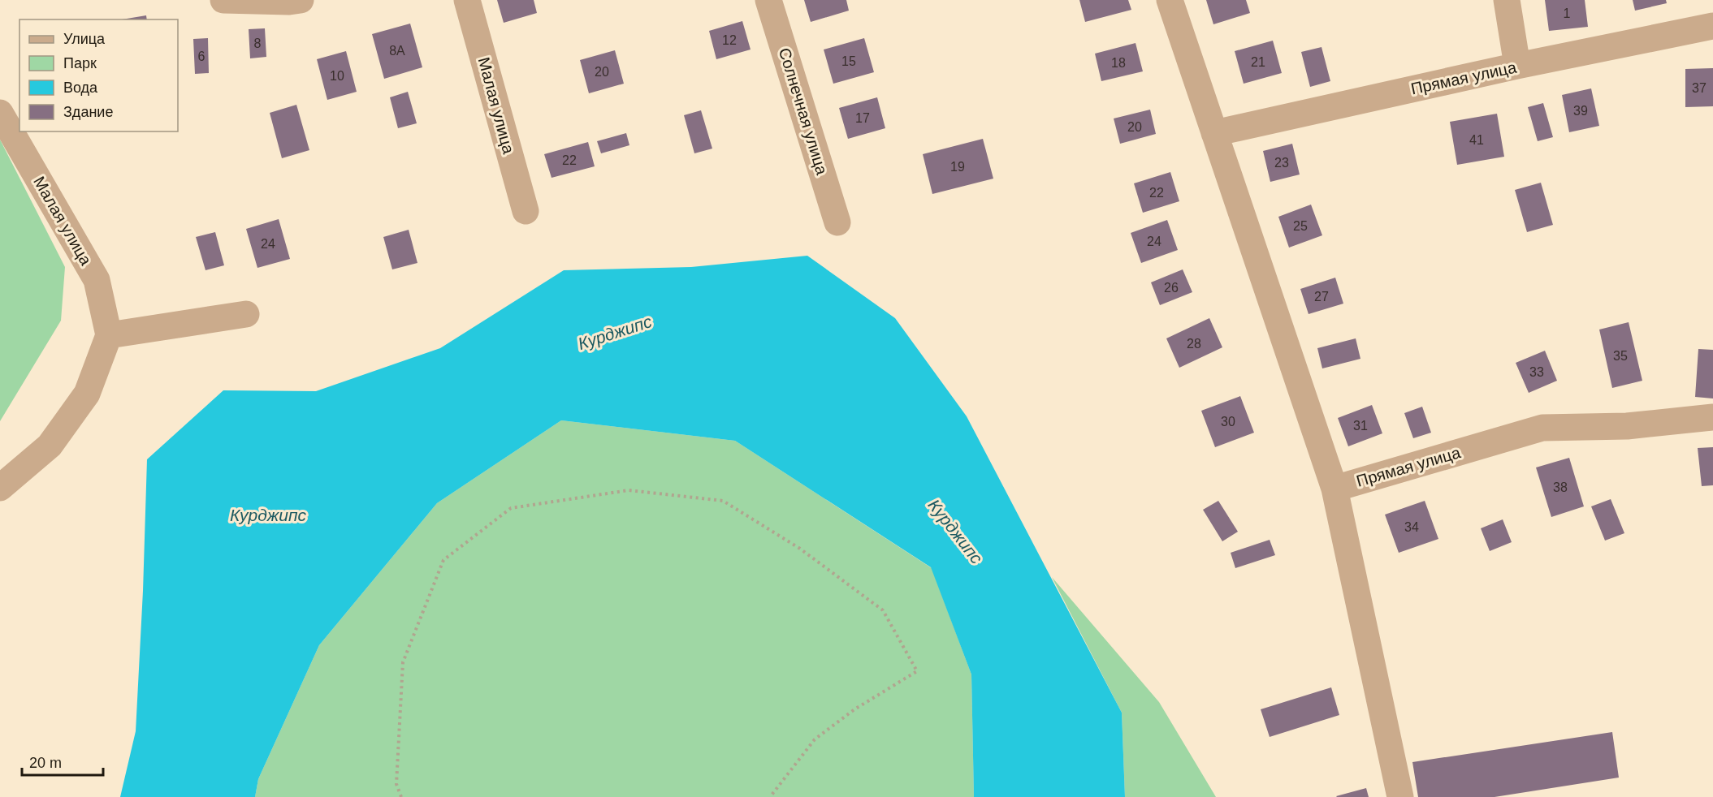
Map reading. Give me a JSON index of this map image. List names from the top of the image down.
{
  "streets": {
    "street": ["Прямая улица", "Малая улица", "Солнечная улица"]
  },
  "water": ["Курджипс"],
  "house_numbers": [
    "1",
    "12",
    "8",
    "8А",
    "6",
    "15",
    "21",
    "18",
    "20",
    "10",
    "37",
    "39",
    "17",
    "20",
    "41",
    "22",
    "23",
    "19",
    "22",
    "25",
    "24",
    "24",
    "26",
    "27",
    "28",
    "35",
    "33",
    "30",
    "31",
    "38",
    "34"
  ],
  "legend": [
    "Улица",
    "Парк",
    "Вода",
    "Здание"
  ],
  "scale_bar": "20 m"
}
